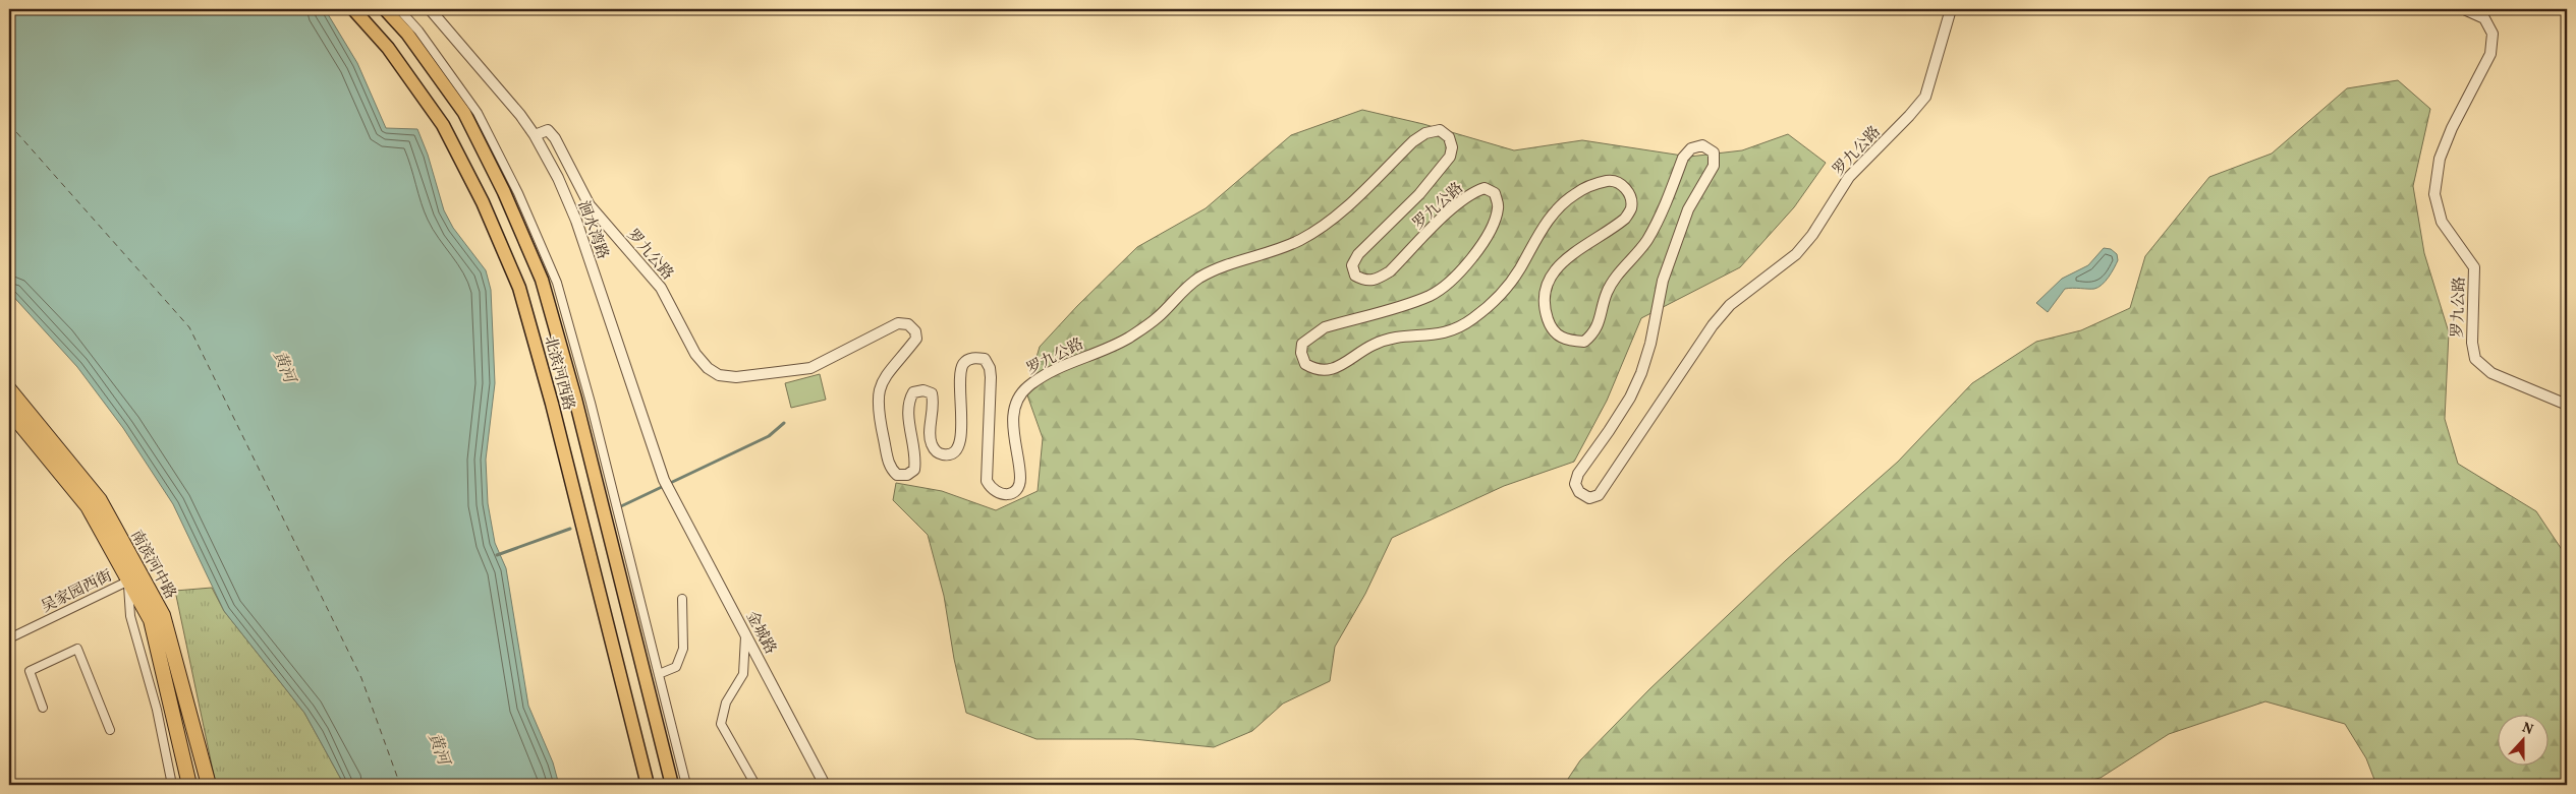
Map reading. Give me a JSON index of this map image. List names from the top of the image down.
{
  "streets": {
    "highway": ["南滨河中路"],
    "main road": ["北滨河西路"],
    "street": [
      "罗九公路",
      "洄水湾路",
      "吴家园西街",
      "金城路"
    ]
  },
  "crossings": [
    ["罗九公路", "洄水湾路"],
    ["洄水湾路", "金城路"],
    ["南滨河中路", "吴家园西街"]
  ],
  "water": ["黄河"],
  "north": "top"
}
